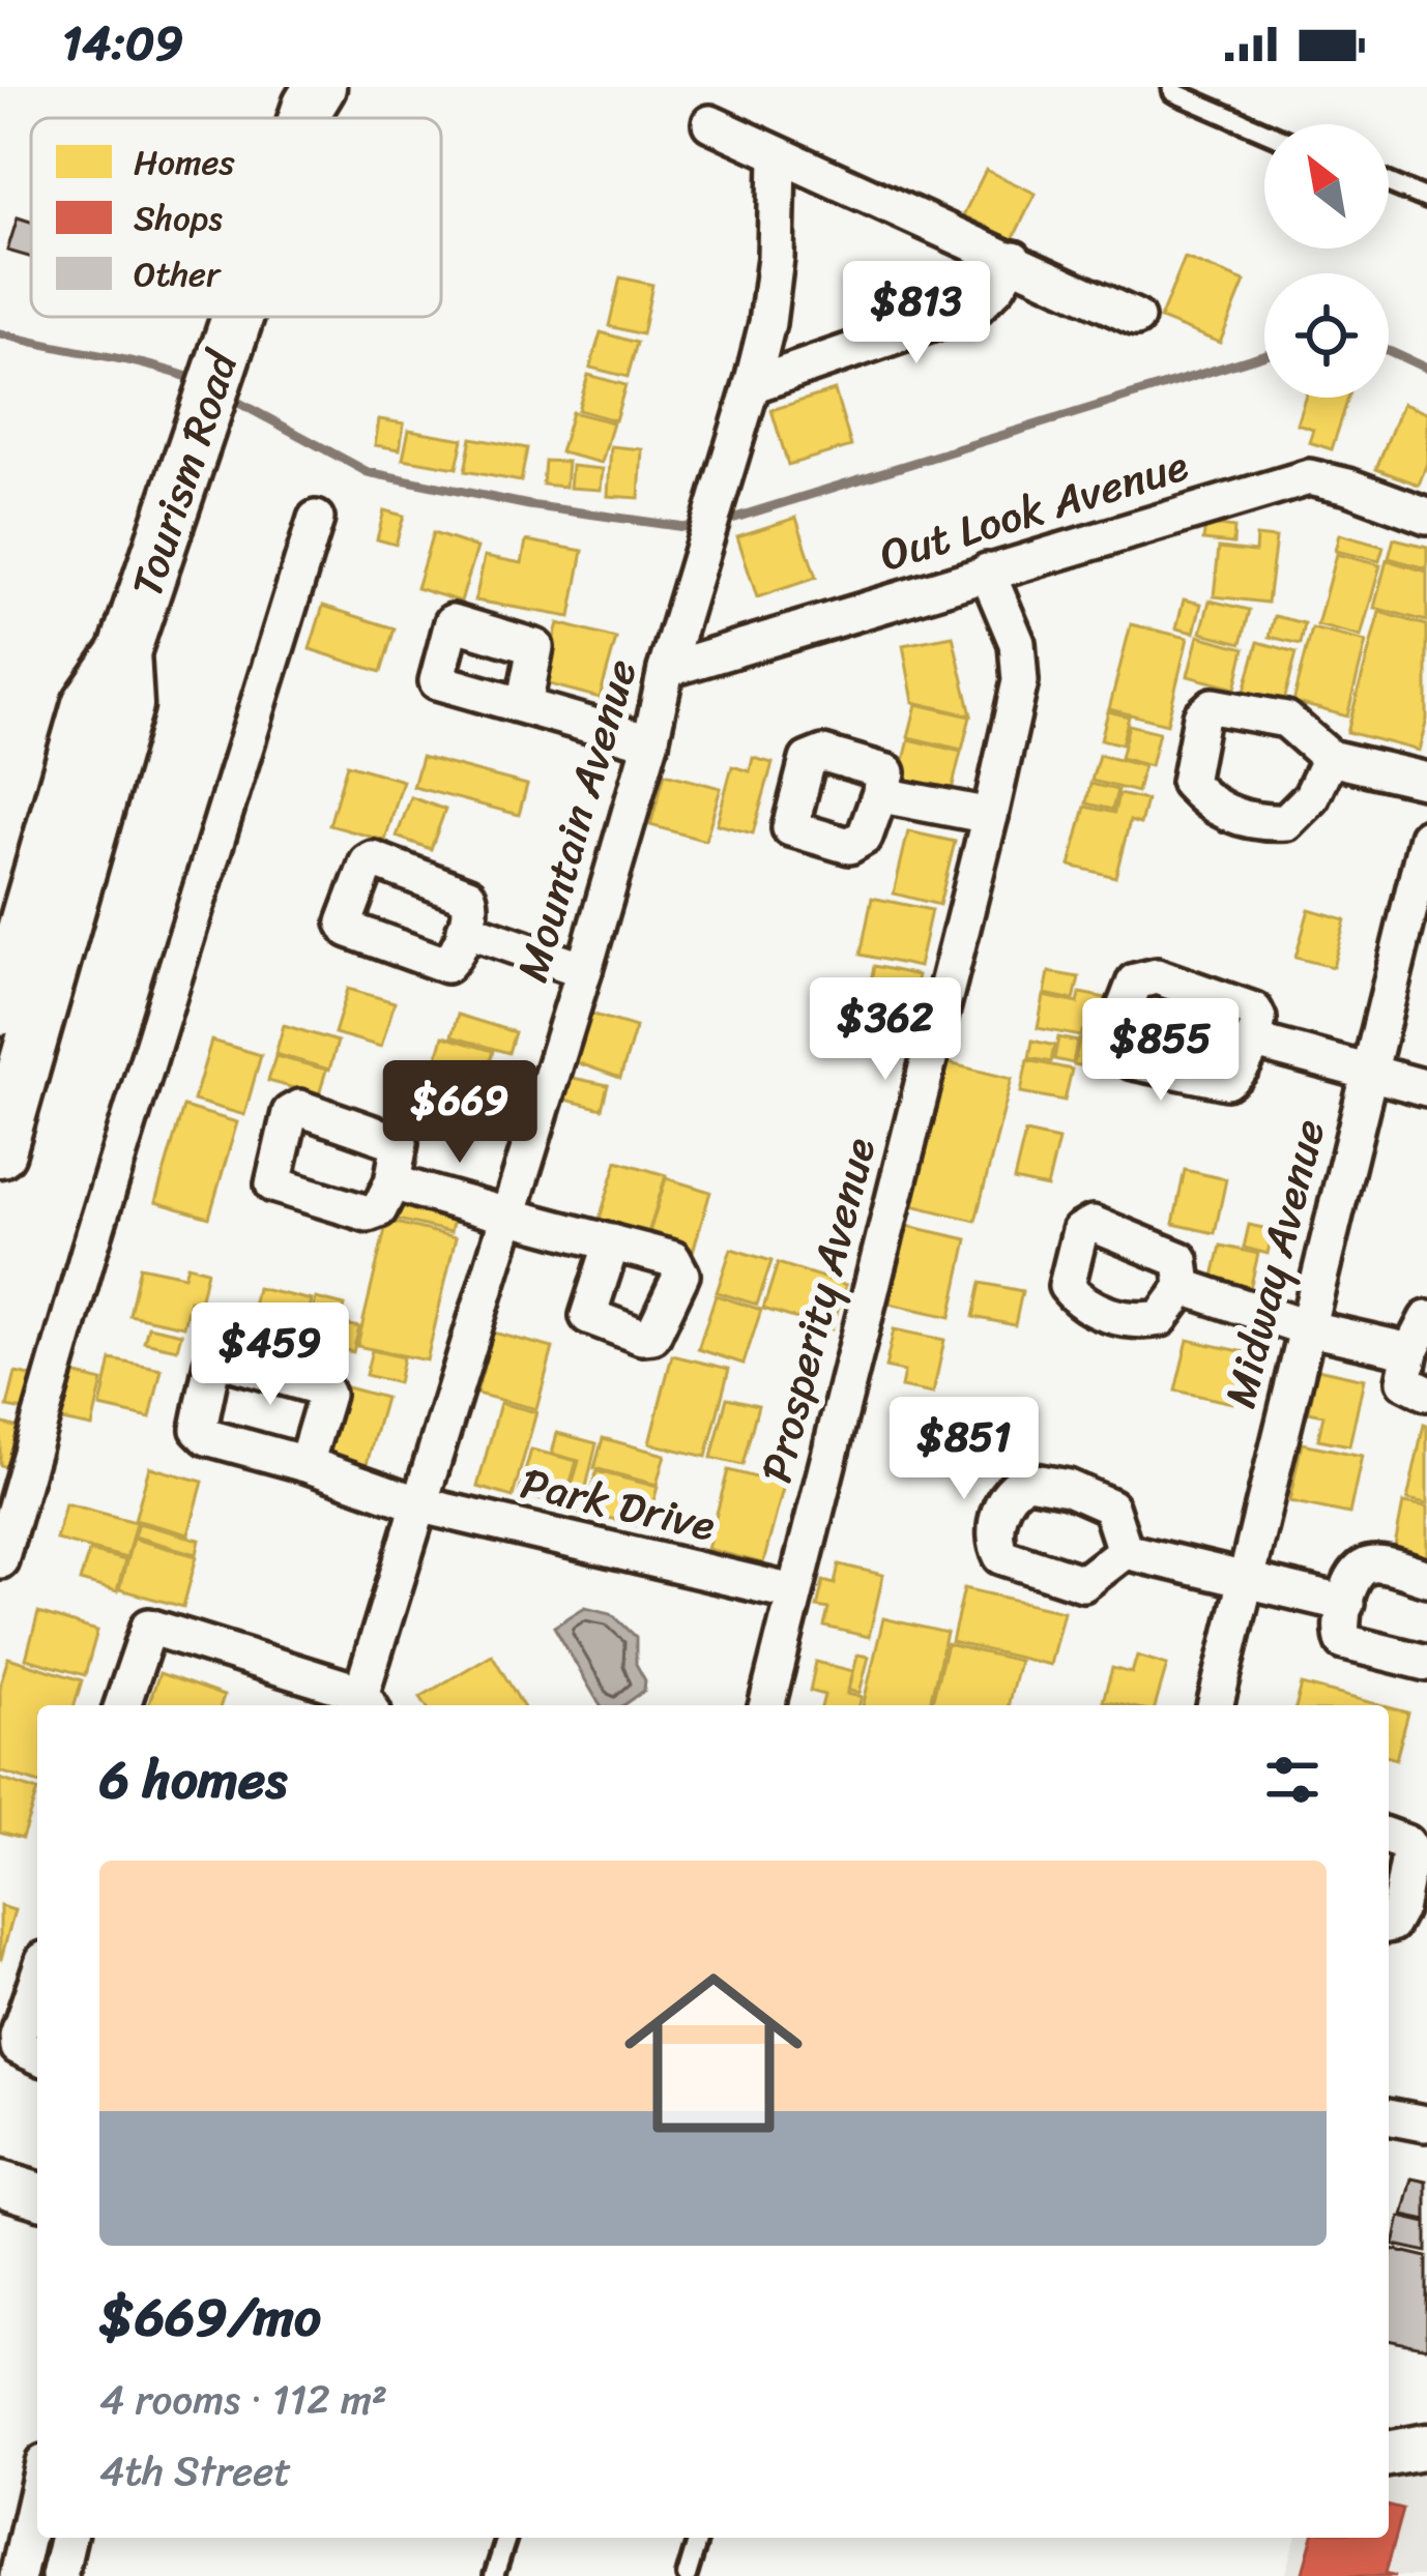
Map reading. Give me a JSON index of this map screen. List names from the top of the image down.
{
  "streets": {
    "main road": ["Tourism Road"],
    "street": [
      "Out Look Avenue",
      "Mountain Avenue",
      "Midway Avenue",
      "Prosperity Avenue",
      "Park Drive"
    ]
  },
  "crossings": [
    ["Out Look Avenue", "Mountain Avenue"],
    ["Out Look Avenue", "Prosperity Avenue"],
    ["Mountain Avenue", "Park Drive"],
    ["Prosperity Avenue", "Park Drive"]
  ],
  "legend": ["Homes", "Shops", "Other"],
  "north": "top left",
  "page": {
    "status": "14:09",
    "price": [
      "$813",
      "$362",
      "$855",
      "$669",
      "$459",
      "$851"
    ],
    "heading": "6 homes",
    "list": [
      {
        "name": "$669/mo",
        "note": "4 rooms · 112 m² · 4th Street"
      }
    ]
  }
}
